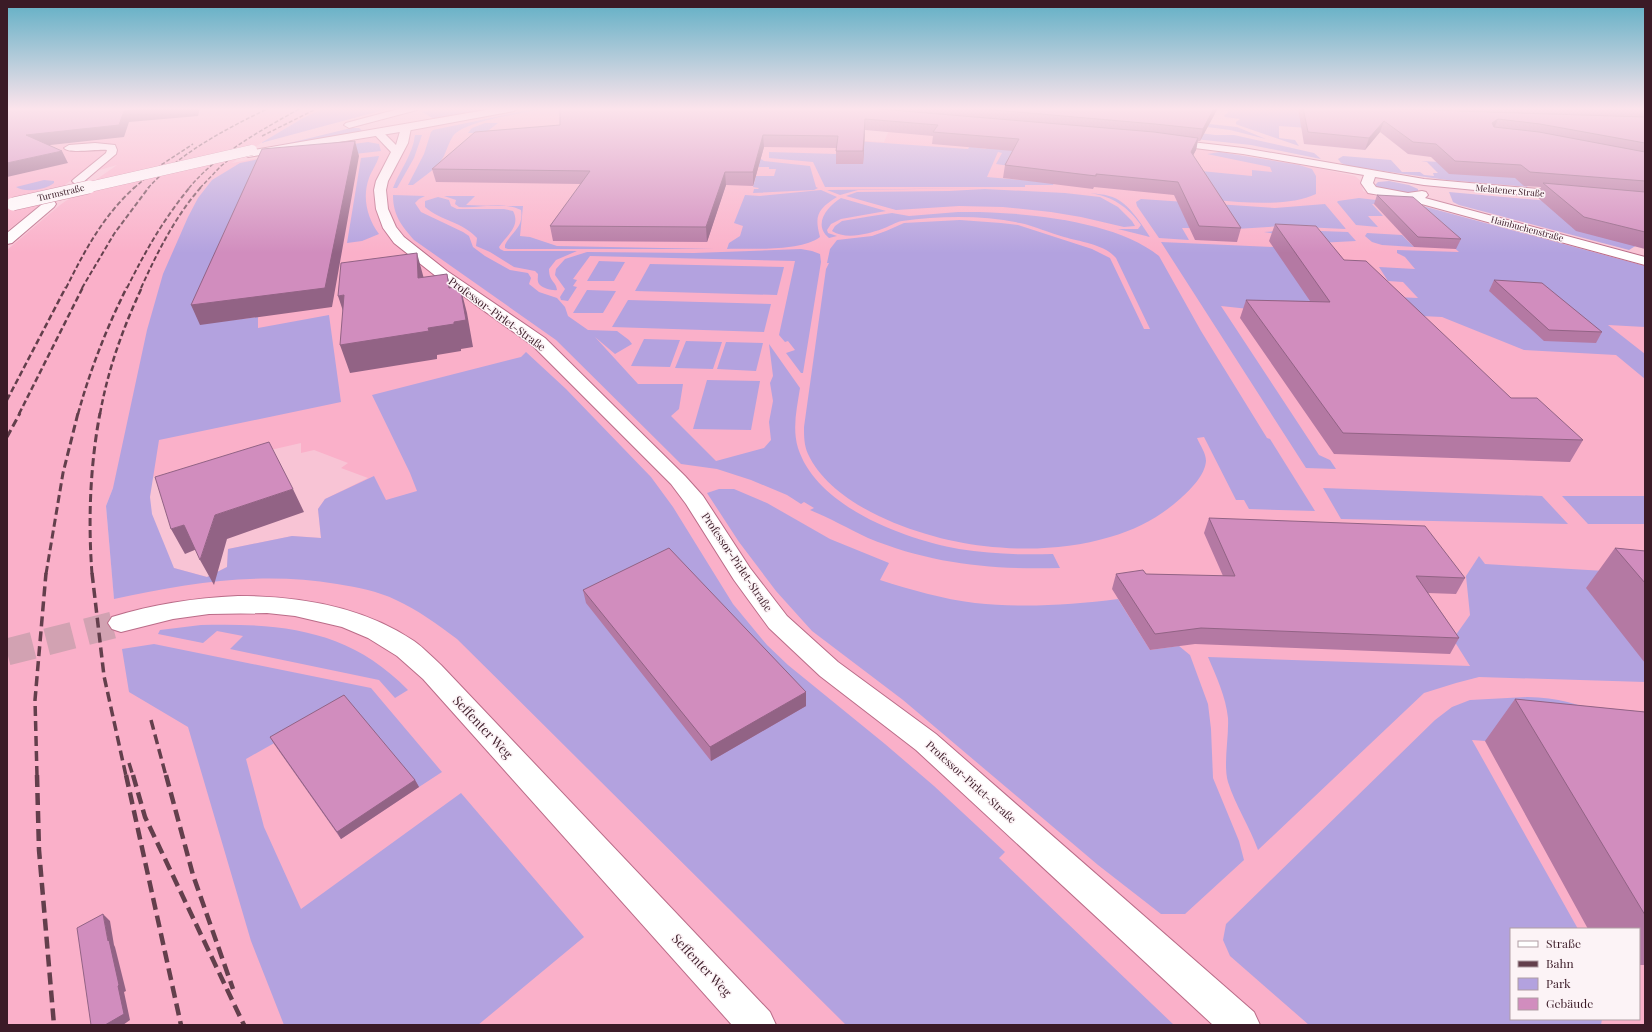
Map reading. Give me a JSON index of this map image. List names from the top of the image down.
{
  "streets": {
    "street": [
      "Melatener Straße",
      "Turmstraße",
      "Hainbuchenstraße",
      "Professor-Pirlet-Straße",
      "Seffenter Weg"
    ]
  },
  "legend": [
    "Straße",
    "Bahn",
    "Park",
    "Gebäude"
  ]
}
